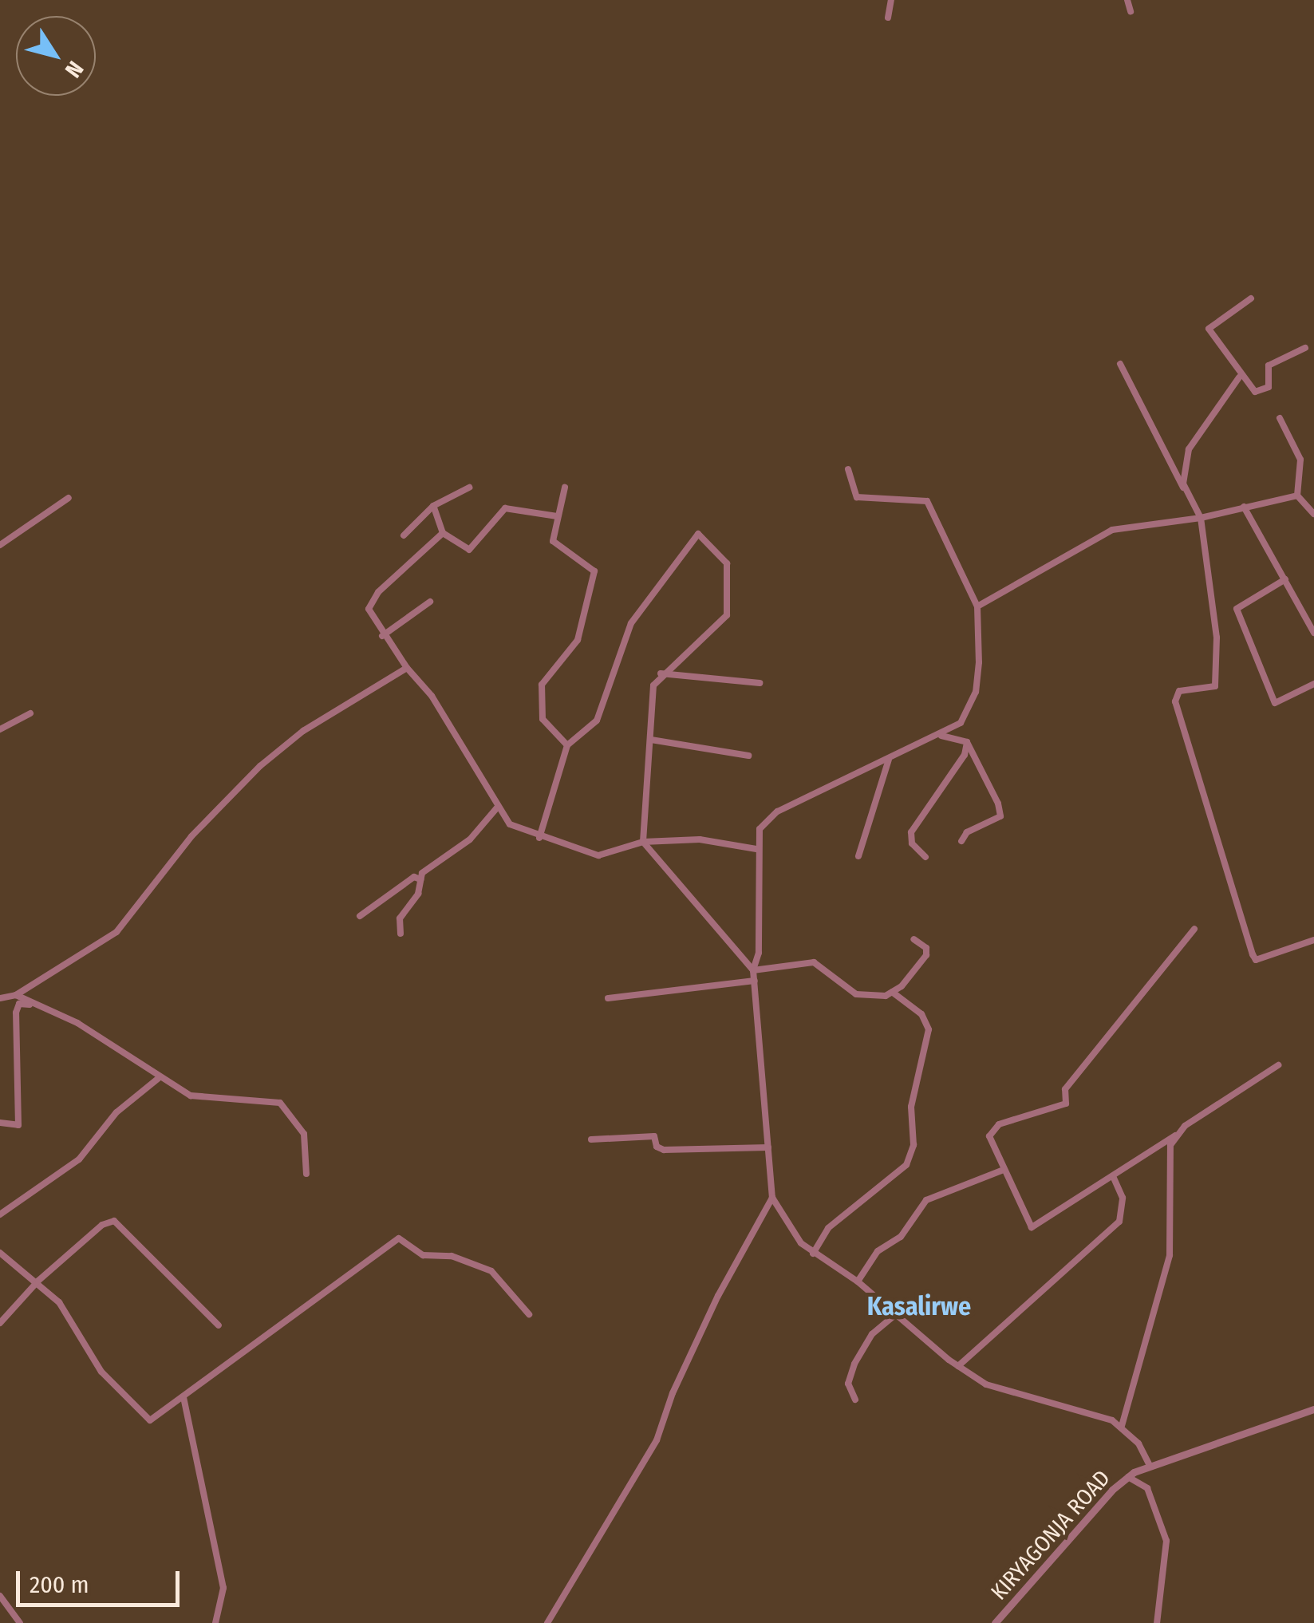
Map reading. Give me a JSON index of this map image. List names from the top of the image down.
{
  "streets": {
    "street": ["KIRYAGONJA ROAD"]
  },
  "districts": ["Kasalirwe"],
  "scale_bar": "200 m",
  "north": "bottom right"
}
